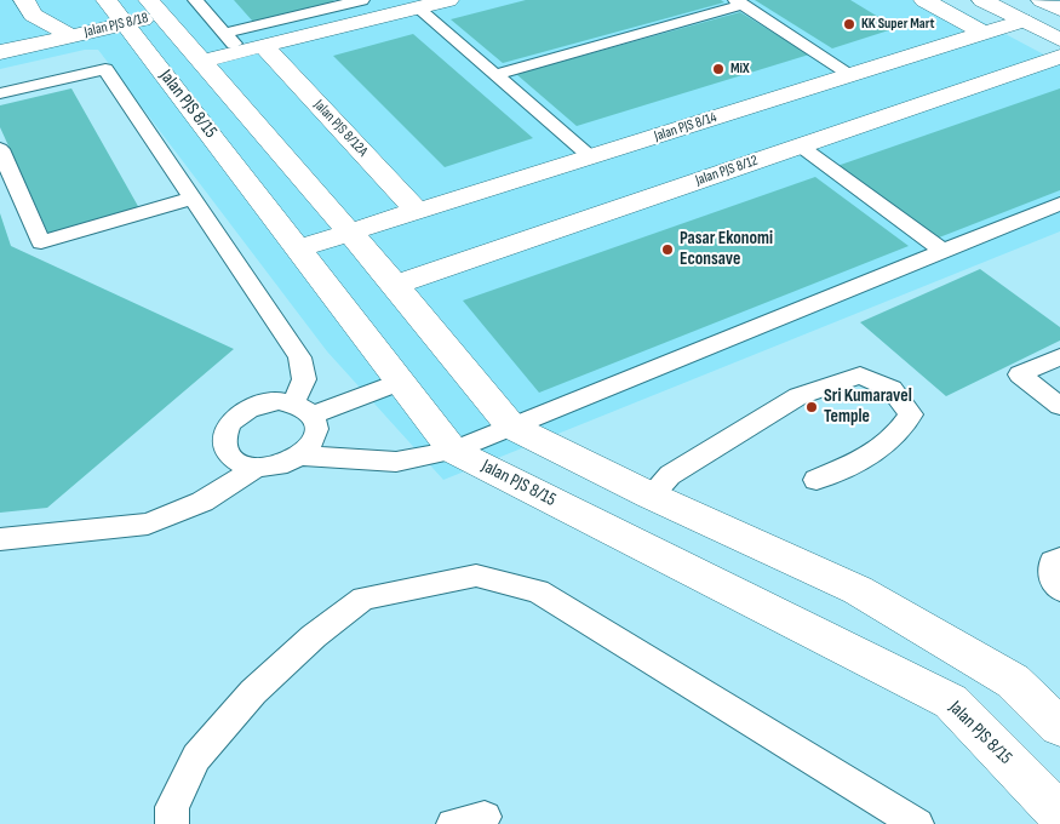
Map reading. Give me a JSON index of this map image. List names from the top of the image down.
{
  "streets": {
    "street": [
      "Jalan PJS 8/18",
      "Jalan PJS 8/15",
      "Jalan PJS 8/14",
      "Jalan PJS 8/12A",
      "Jalan PJS 8/12"
    ]
  },
  "crossings": [
    ["Jalan PJS 8/18", "Jalan PJS 8/15"],
    ["Jalan PJS 8/15", "Jalan PJS 8/14"],
    ["Jalan PJS 8/15", "Jalan PJS 8/12"],
    ["Jalan PJS 8/14", "Jalan PJS 8/12A"]
  ],
  "places": [
    "KK Super Mart",
    "MiX",
    "Pasar Ekonomi Econsave",
    "Sri Kumaravel Temple"
  ]
}
